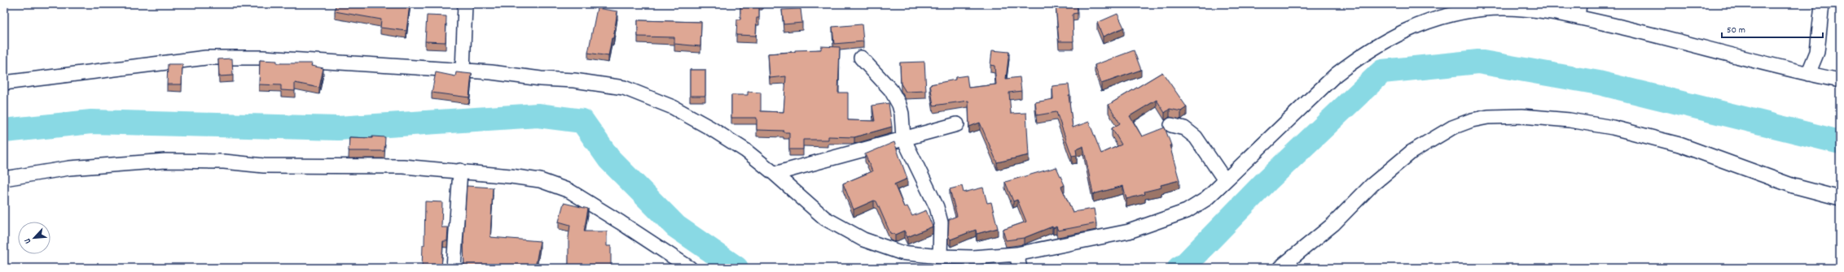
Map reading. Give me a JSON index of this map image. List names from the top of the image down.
{
  "scale_bar": "50 m",
  "north": "bottom left"
}
